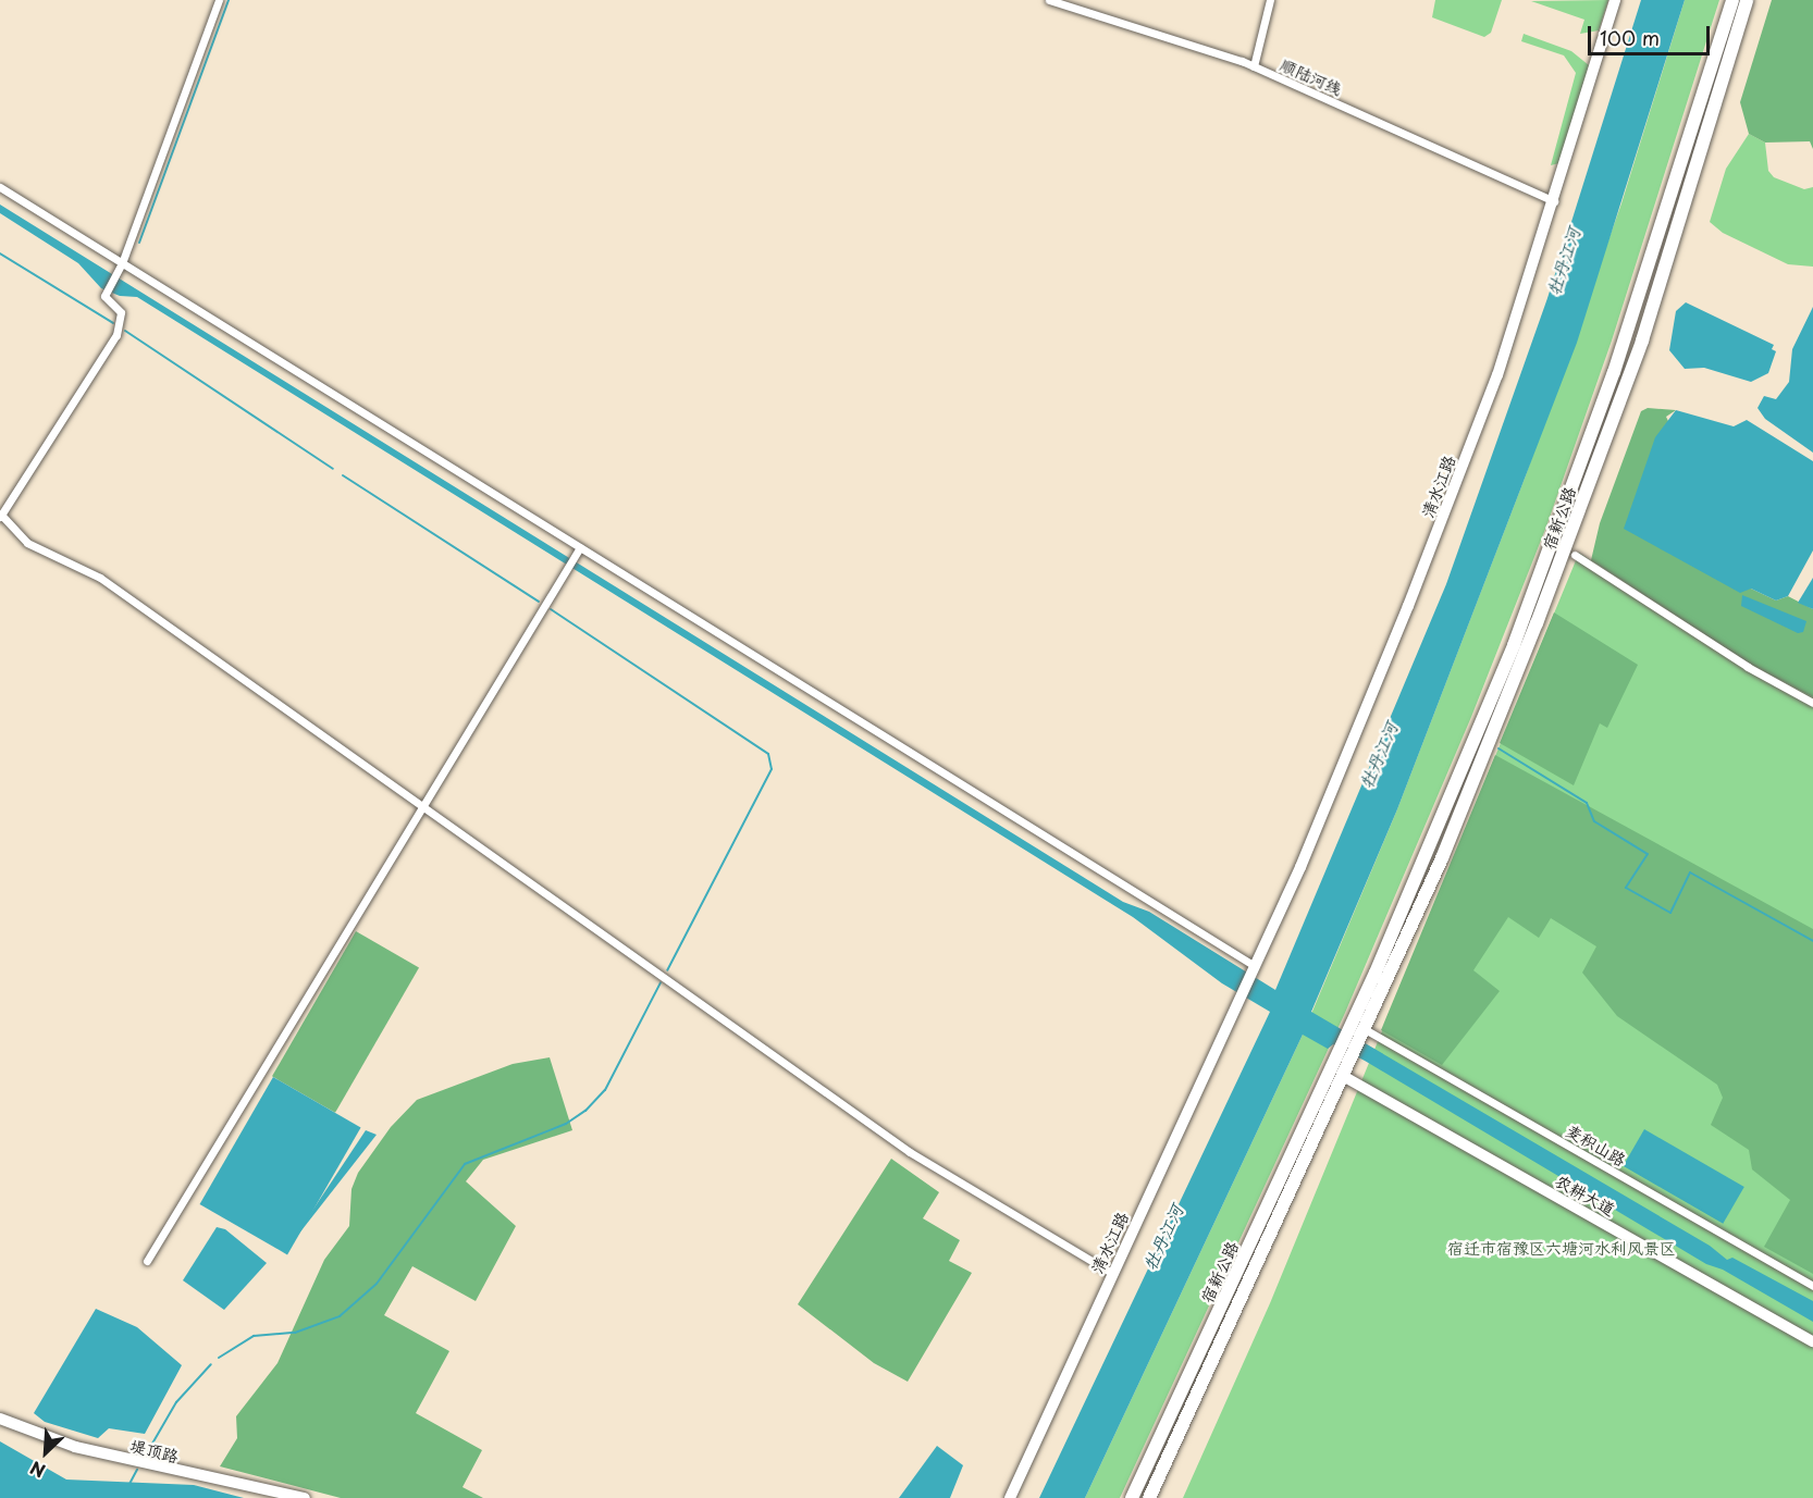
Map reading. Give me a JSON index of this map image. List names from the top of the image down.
{
  "streets": {
    "highway": ["宿新公路"],
    "street": [
      "顺陆河线",
      "清水江路",
      "麦积山路",
      "农耕大道",
      "堤顶路"
    ]
  },
  "crossings": [
    ["顺陆河线", "清水江路"],
    ["宿新公路", "麦积山路"],
    ["宿新公路", "农耕大道"]
  ],
  "water": ["牡丹江河"],
  "parks": ["宿迁市宿豫区六塘河水利风景区"],
  "scale_bar": "100 m",
  "north": "bottom left"
}
